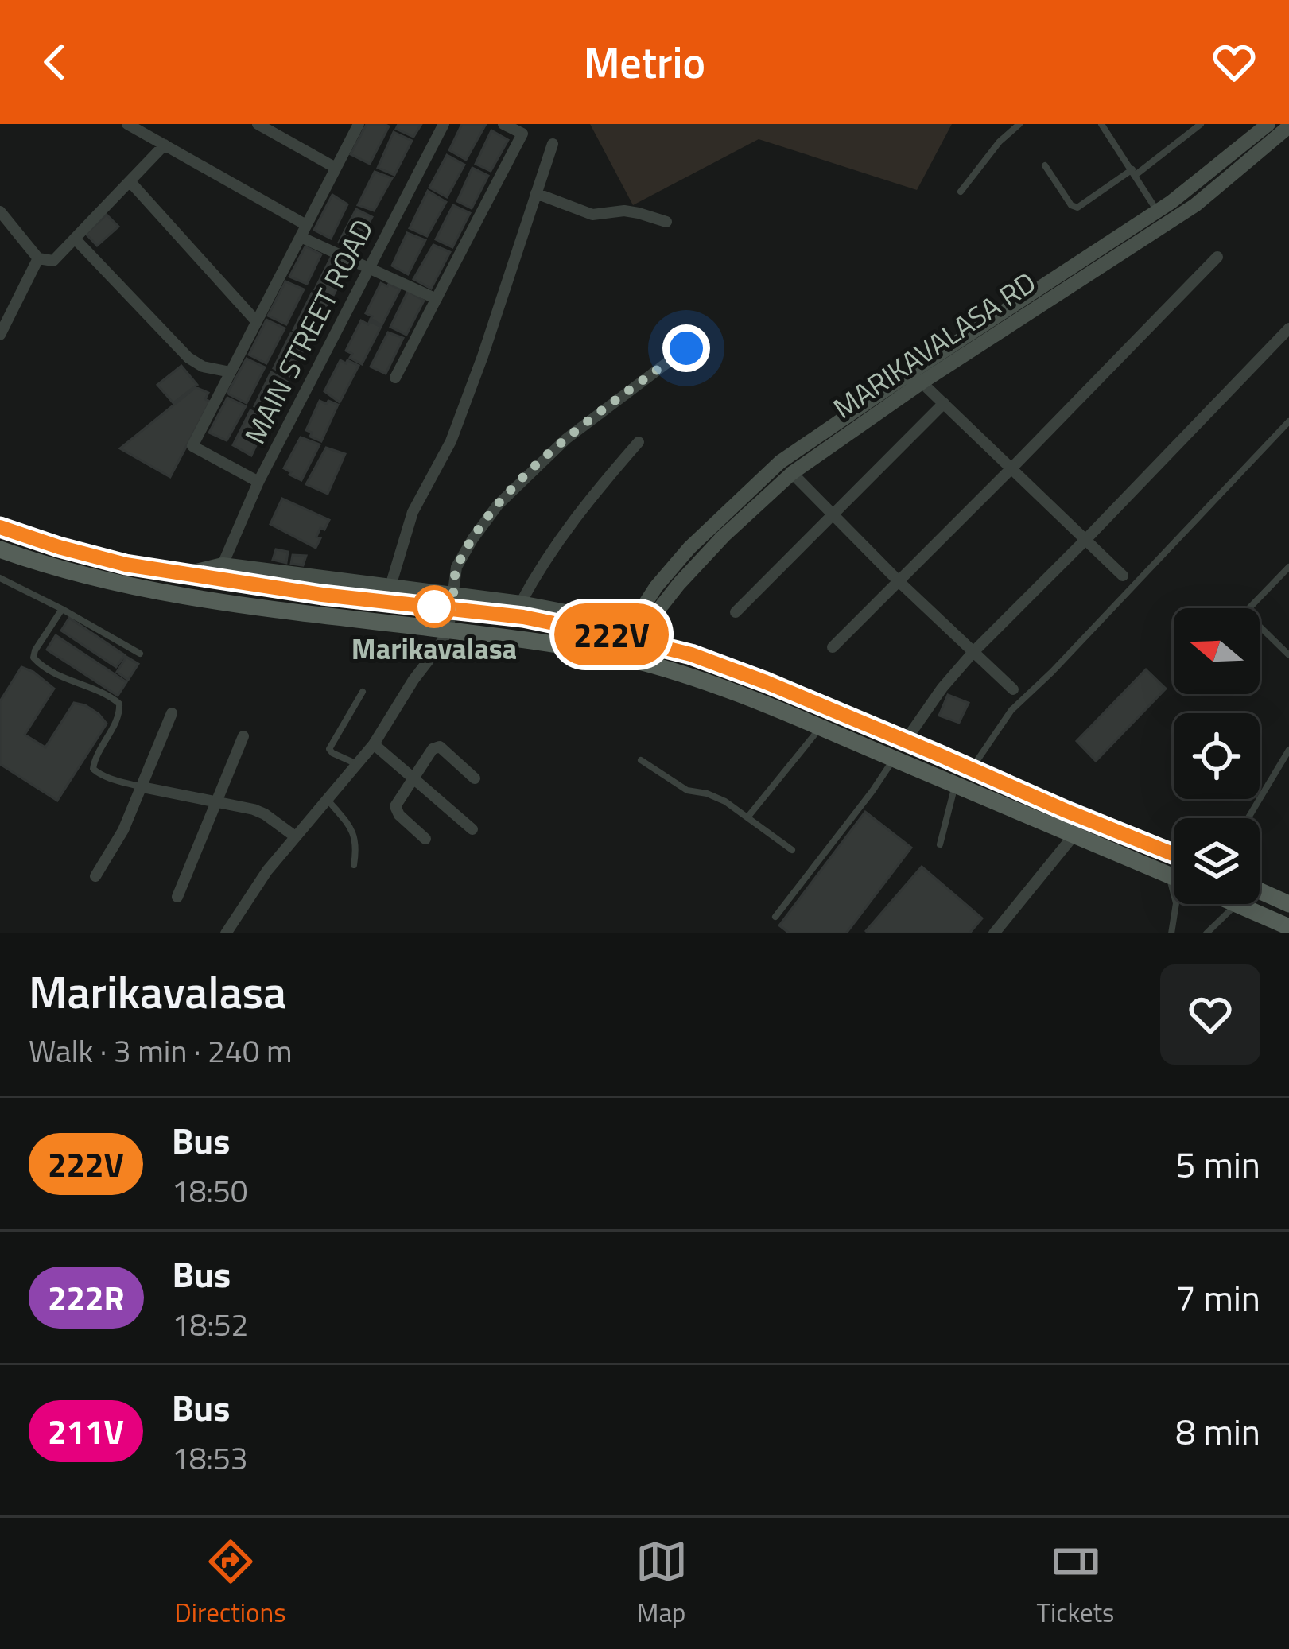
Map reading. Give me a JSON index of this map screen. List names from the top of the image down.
{
  "streets": {
    "street": ["MAIN STREET ROAD", "MARIKAVALASA RD"]
  },
  "places": ["Marikavalasa"],
  "lines": ["bus line 222V"],
  "north": "left",
  "page": {
    "header": "Metrio",
    "on_map": "222V",
    "heading": ["Marikavalasa", "Walk · 3 min · 240 m"],
    "list": [
      {
        "mark": "222V",
        "name": "Bus",
        "note": "18:50",
        "value": "5 min"
      },
      {
        "mark": "222R",
        "name": "Bus",
        "note": "18:52",
        "value": "7 min"
      },
      {
        "mark": "211V",
        "name": "Bus",
        "note": "18:53",
        "value": "8 min"
      }
    ],
    "tabs": ["Directions", "Map", "Tickets"]
  }
}
